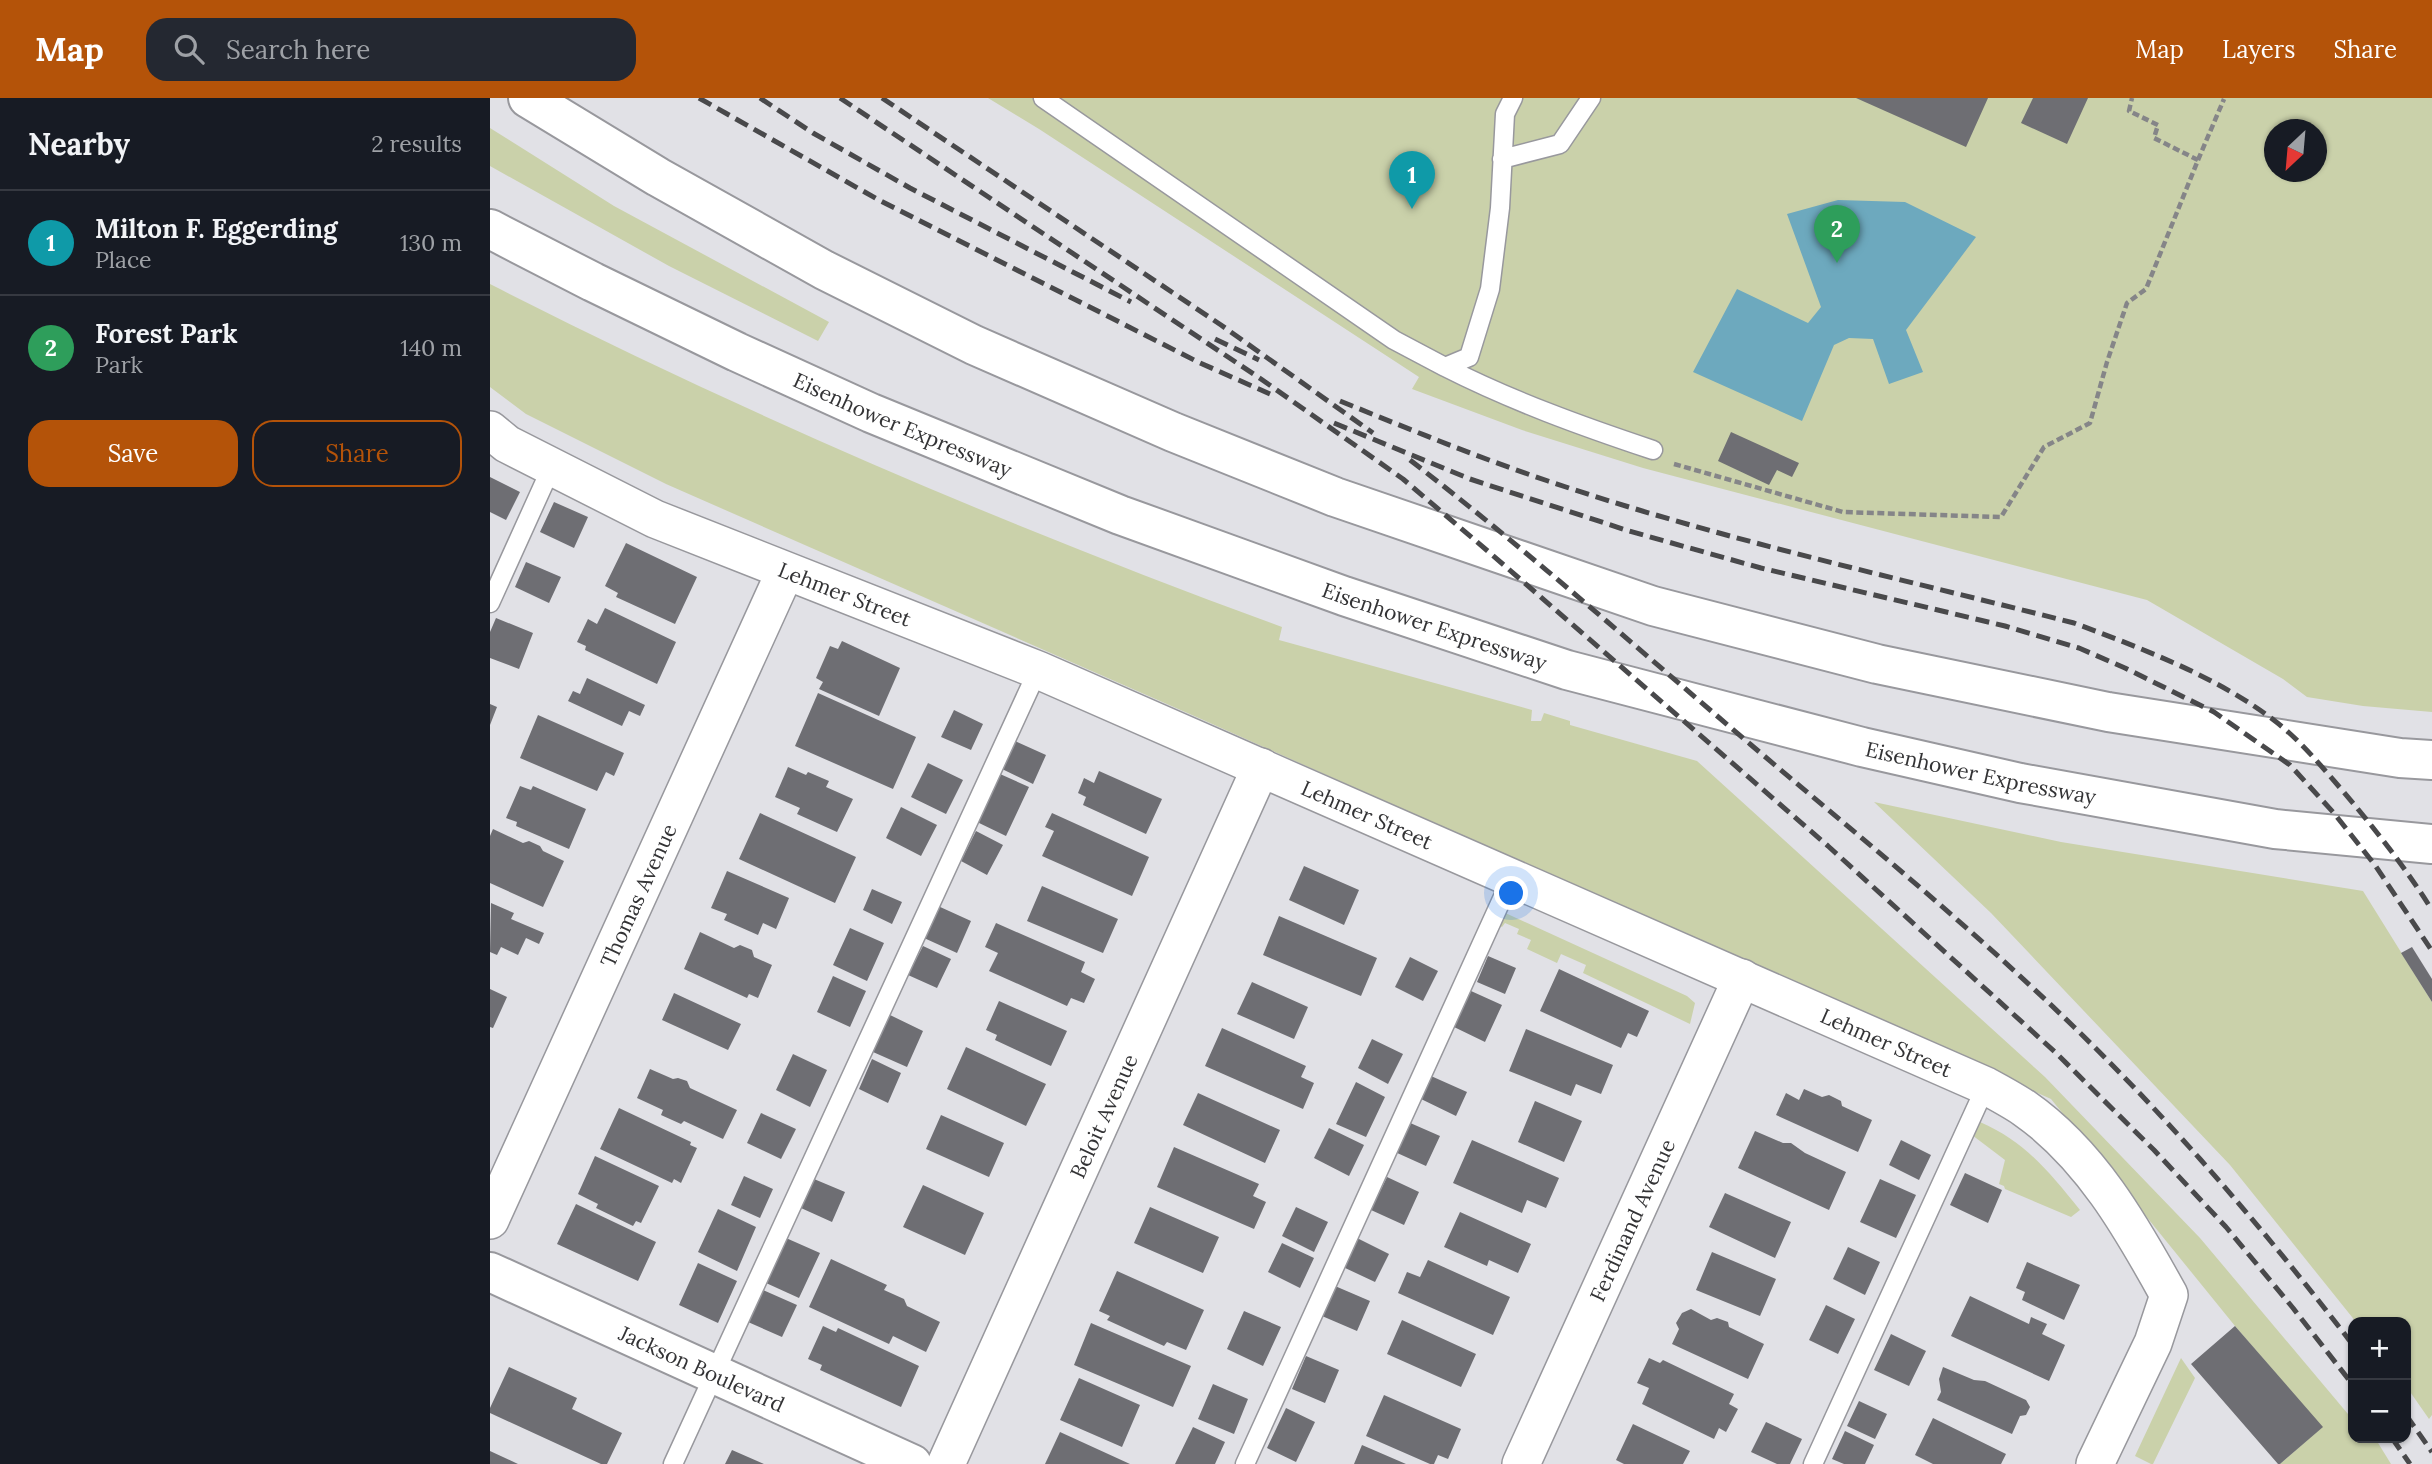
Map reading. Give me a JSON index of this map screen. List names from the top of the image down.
{
  "streets": {
    "main road": ["Eisenhower Expressway", "Jackson Boulevard"],
    "street": [
      "Lehmer Street",
      "Thomas Avenue",
      "Beloit Avenue",
      "Ferdinand Avenue"
    ]
  },
  "crossings": [
    ["Lehmer Street", "Thomas Avenue"],
    ["Lehmer Street", "Beloit Avenue"],
    ["Lehmer Street", "Ferdinand Avenue"]
  ],
  "north": "bottom left",
  "page": {
    "header": "Map",
    "search": "Search here",
    "nav": ["Map", "Layers", "Share"],
    "heading": ["Nearby", "2 results"],
    "pins": ["1", "2"],
    "list": [
      {
        "mark": "1",
        "name": "Milton F. Eggerding",
        "note": "Place",
        "value": "130 m"
      },
      {
        "mark": "2",
        "name": "Forest Park",
        "note": "Park",
        "value": "140 m"
      }
    ],
    "buttons": ["Save", "Share"],
    "map_buttons": ["+", "−"]
  }
}
